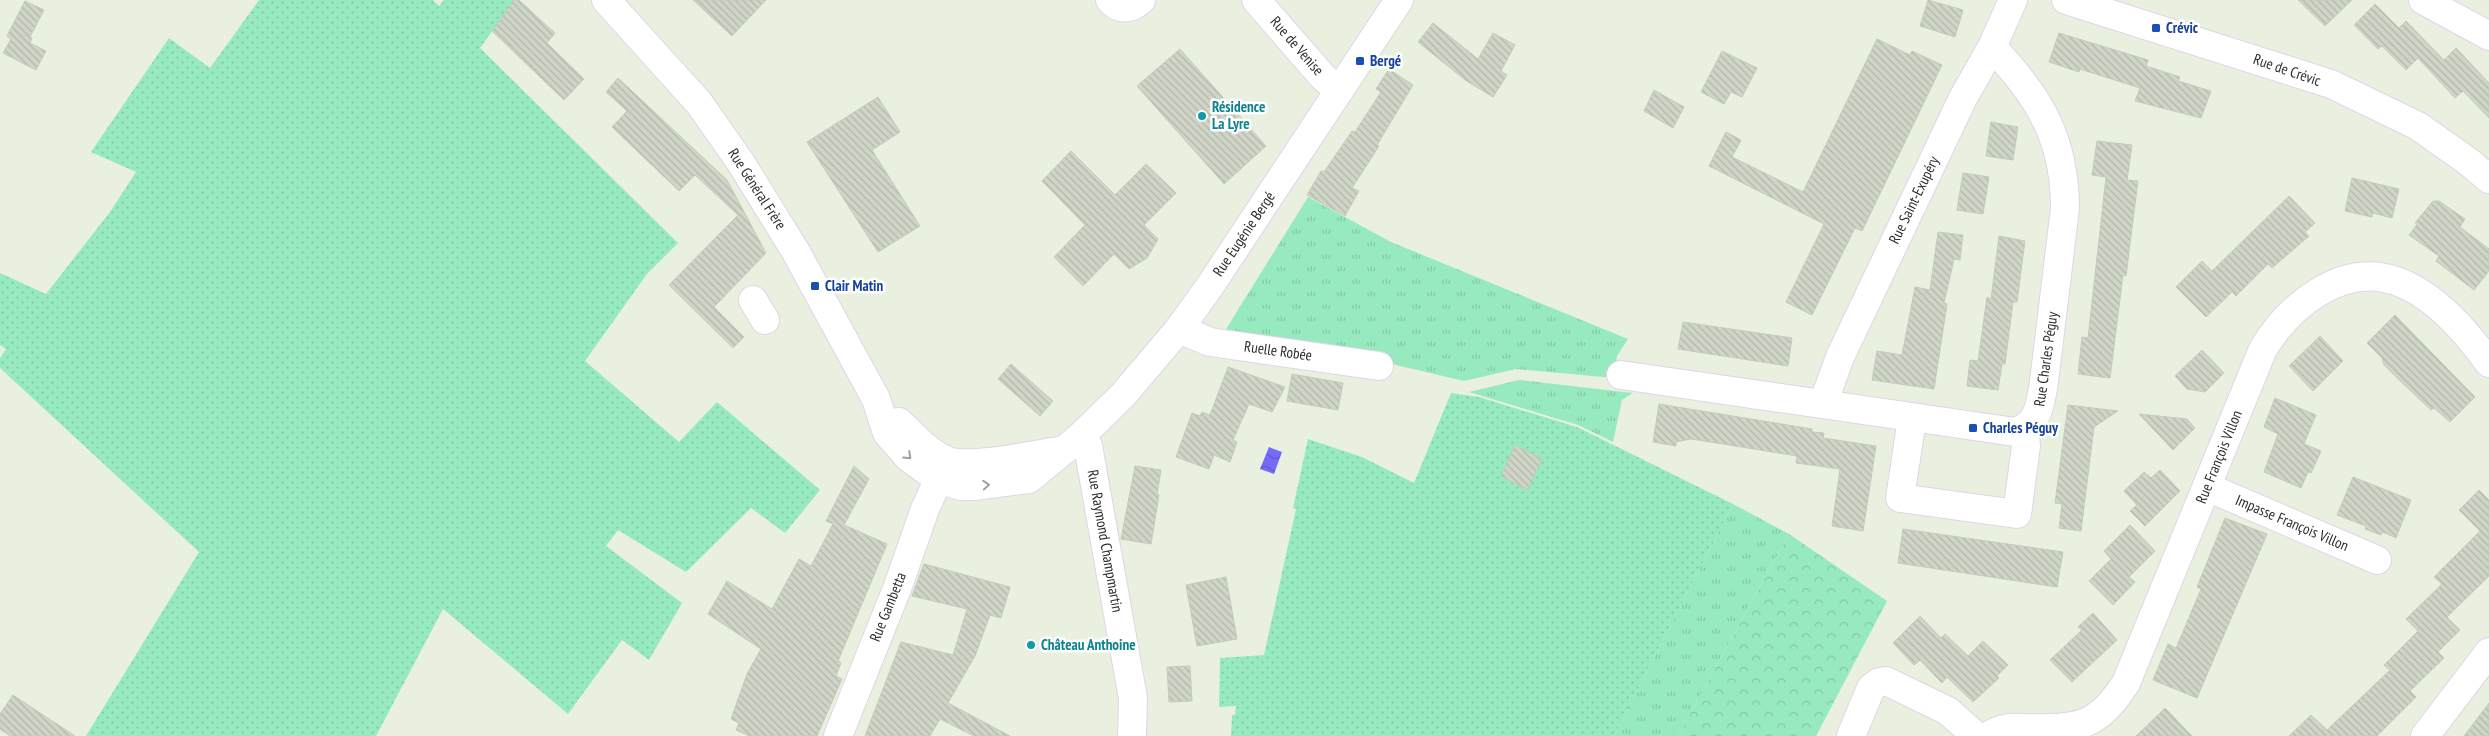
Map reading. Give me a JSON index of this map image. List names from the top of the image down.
{
  "streets": {
    "street": [
      "Rue de Venise",
      "Rue de Crévic",
      "Rue Général Frère",
      "Rue Saint-Exupéry",
      "Rue Eugénie Bergé",
      "Ruelle Robée",
      "Rue Charles Péguy",
      "Rue François Villon",
      "Impasse François Villon",
      "Rue Raymond Champmartin",
      "Rue Gambetta"
    ]
  },
  "crossings": [
    ["Rue de Venise", "Rue Eugénie Bergé"],
    ["Rue Général Frère", "Rue Gambetta"],
    ["Rue Saint-Exupéry", "Rue Charles Péguy"],
    ["Rue Eugénie Bergé", "Ruelle Robée"],
    ["Rue Eugénie Bergé", "Rue Raymond Champmartin"],
    ["Rue François Villon", "Impasse François Villon"]
  ],
  "places": {
    "transit": [
      "Crévic",
      "Bergé",
      "Clair Matin",
      "Charles Péguy"
    ],
    "other": ["Résidence La Lyre", "Château Anthoine"]
  }
}
